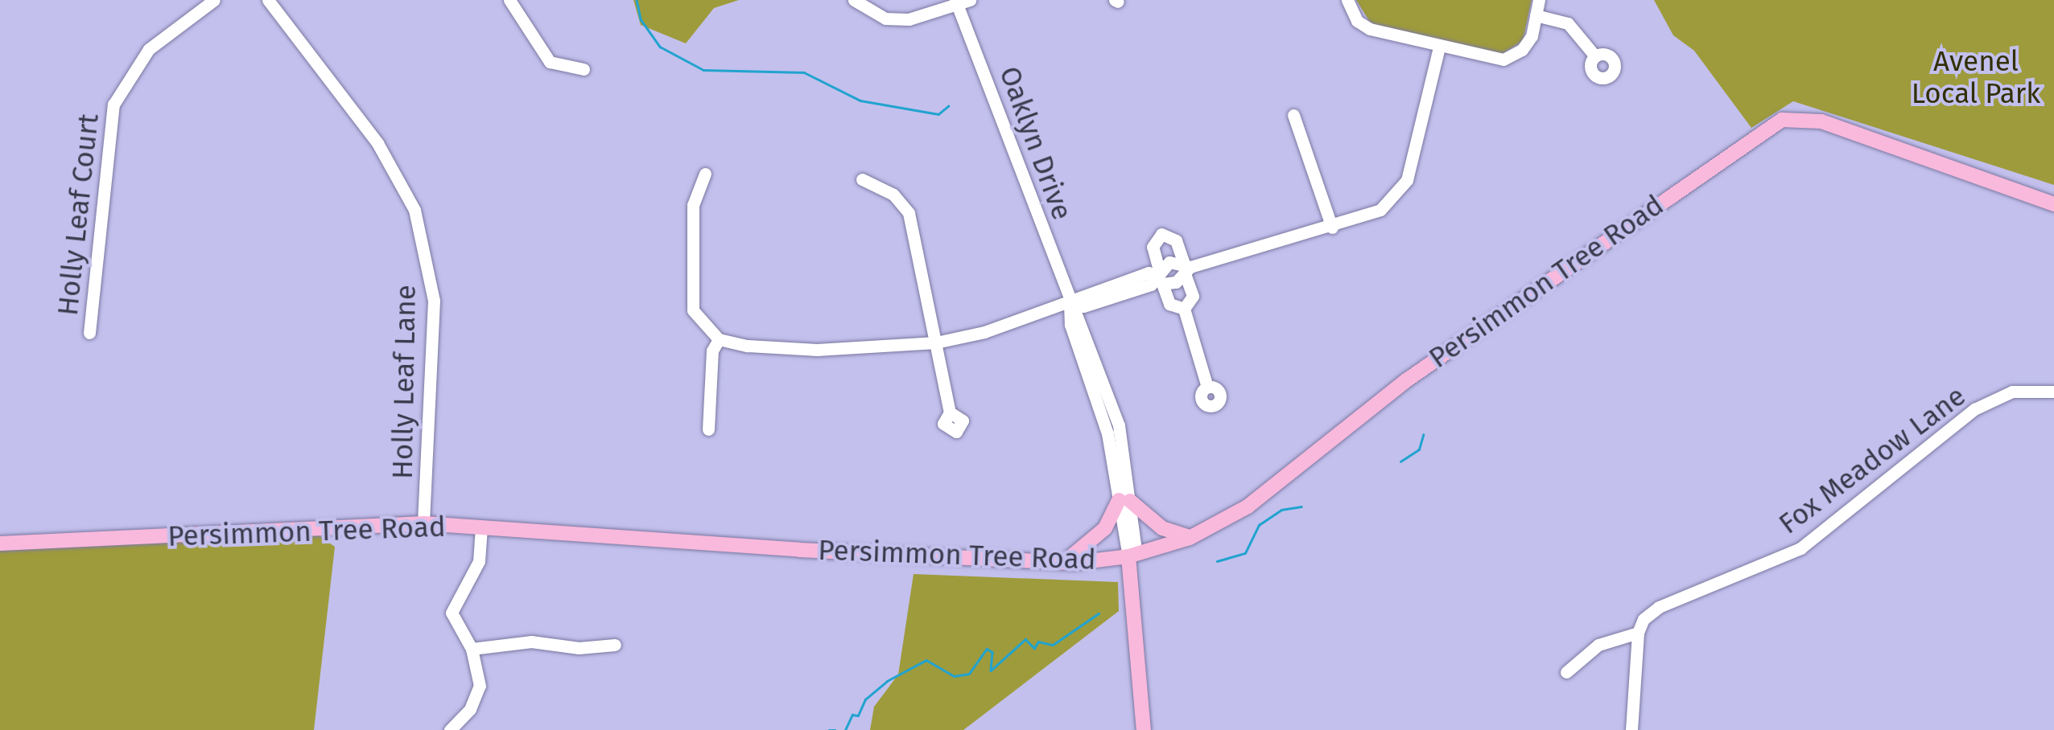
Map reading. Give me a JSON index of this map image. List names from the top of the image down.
{
  "streets": {
    "main road": ["Persimmon Tree Road"],
    "street": [
      "Oaklyn Drive",
      "Holly Leaf Court",
      "Holly Leaf Lane",
      "Fox Meadow Lane"
    ]
  },
  "crossings": [
    ["Oaklyn Drive", "Persimmon Tree Road"],
    ["Persimmon Tree Road", "Holly Leaf Lane"]
  ],
  "parks": ["Avenel Local Park"]
}
